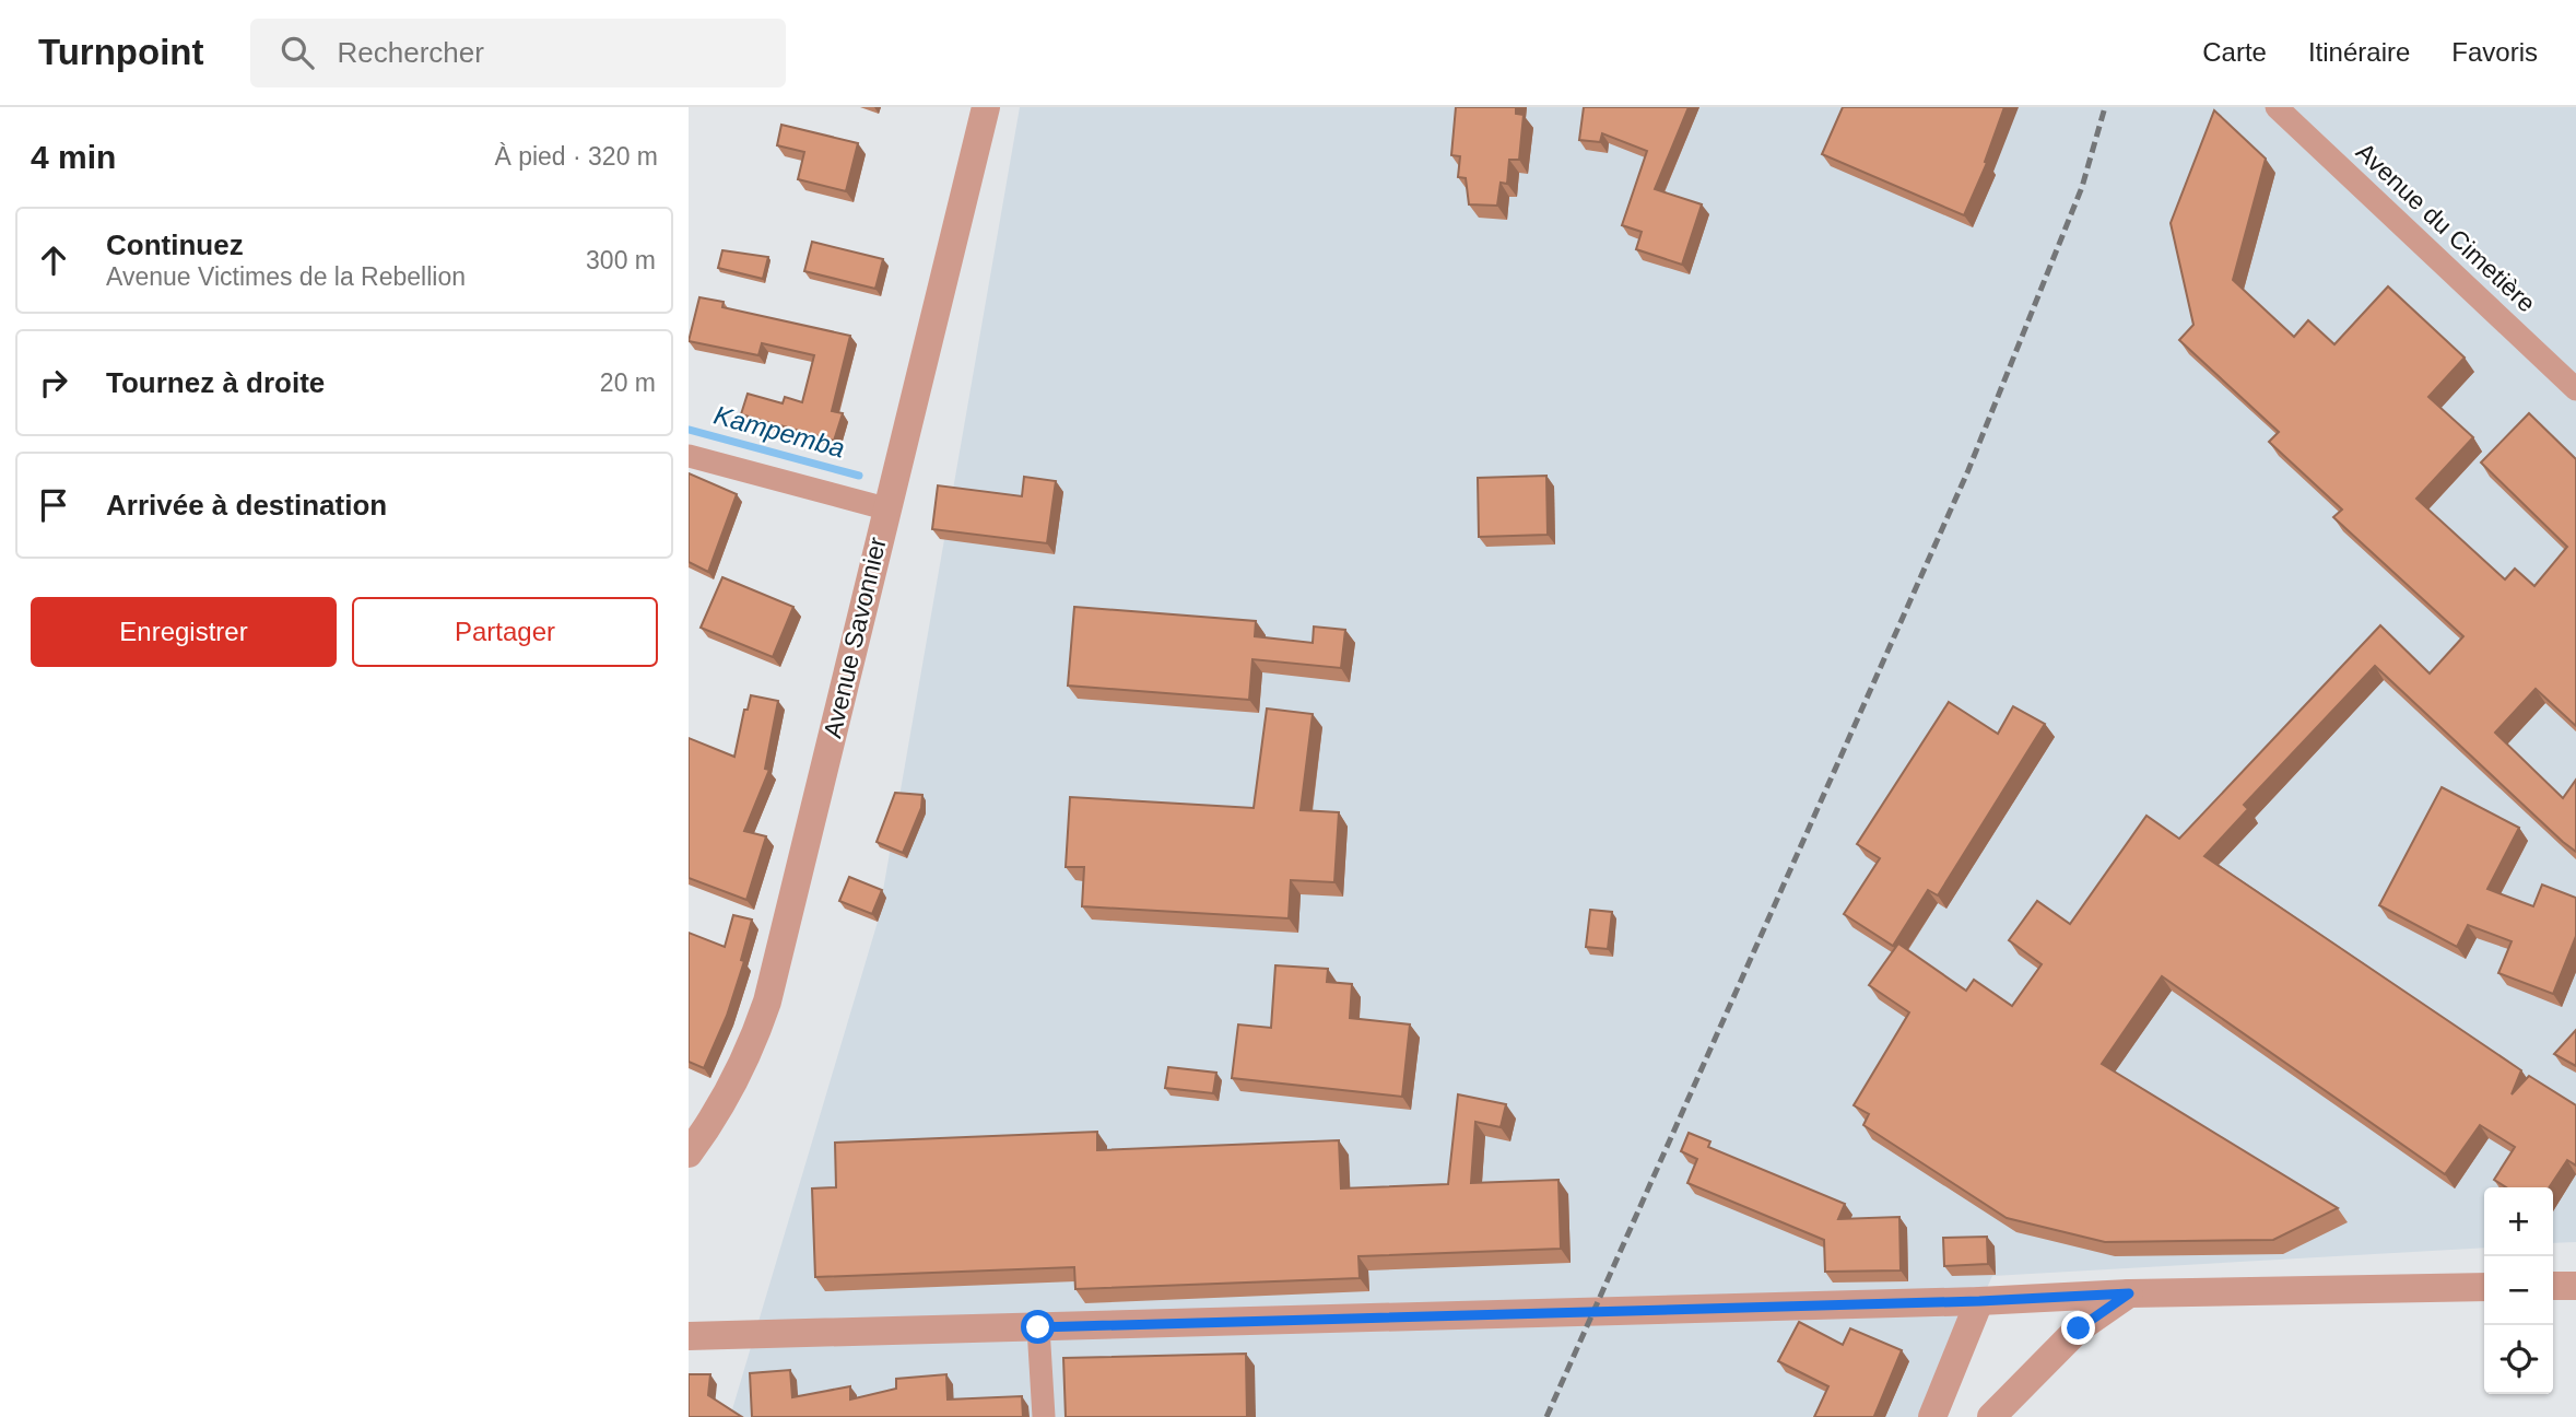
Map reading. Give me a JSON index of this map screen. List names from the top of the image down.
{
  "streets": {
    "street": ["Avenue du Cimetière", "Avenue Savonnier"]
  },
  "water": ["Kampemba"],
  "page": {
    "header": "Turnpoint",
    "search": "Rechercher",
    "nav": ["Carte", "Itinéraire", "Favoris"],
    "heading": ["4 min", "À pied · 320 m"],
    "list": [
      ["Continuez", "Avenue Victimes de la Rebellion", "300 m"],
      ["Tournez à droite", "20 m"],
      "Arrivée à destination"
    ],
    "buttons": ["Enregistrer", "Partager"],
    "map_buttons": ["+", "−"]
  }
}
